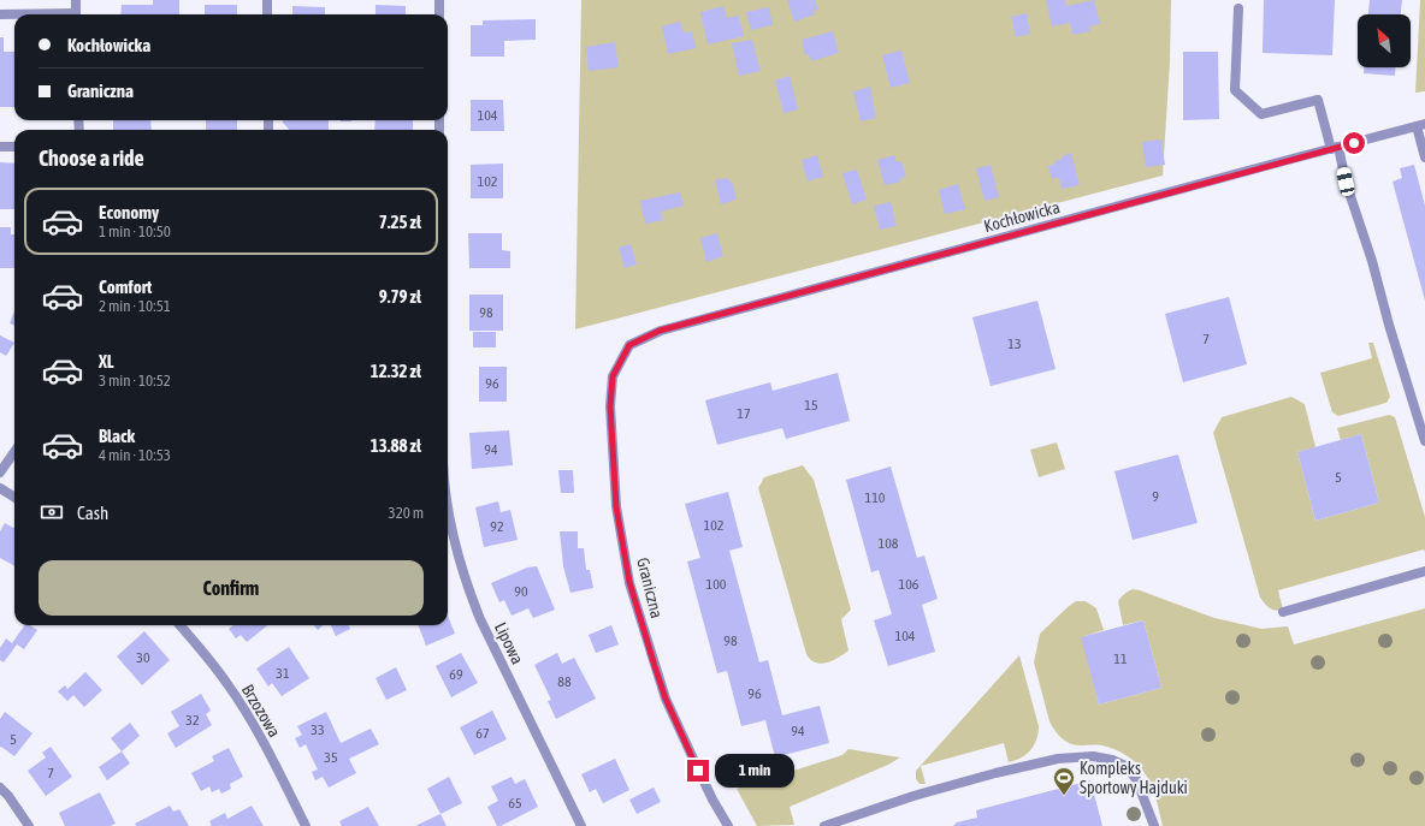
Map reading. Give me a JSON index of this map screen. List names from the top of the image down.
{
  "streets": {
    "street": [
      "Kochłowicka",
      "Graniczna",
      "Lipowa",
      "Brzozowa"
    ]
  },
  "crossings": [
    ["Kochłowicka", "Graniczna"]
  ],
  "places": {
    "sports": ["Kompleks Sportowy Hajduki"]
  },
  "house_numbers": [
    "104",
    "102",
    "98",
    "7",
    "13",
    "96",
    "15",
    "17",
    "94",
    "5",
    "9",
    "110",
    "102",
    "92",
    "108",
    "100",
    "106",
    "90",
    "104",
    "98",
    "30",
    "11",
    "31",
    "69",
    "88",
    "96",
    "32",
    "33",
    "94",
    "67",
    "5",
    "35",
    "7",
    "65"
  ],
  "north": "top left",
  "page": {
    "banner": ["Kochłowicka", "Graniczna"],
    "heading": "Choose a ride",
    "list": [
      {
        "name": "Economy",
        "note": "1 min · 10:50",
        "value": "7.25 zł"
      },
      {
        "name": "Comfort",
        "note": "2 min · 10:51",
        "value": "9.79 zł"
      },
      {
        "name": "XL",
        "note": "3 min · 10:52",
        "value": "12.32 zł"
      },
      {
        "name": "Black",
        "note": "4 min · 10:53",
        "value": "13.88 zł"
      }
    ],
    "pay": ["Cash", "320 m"],
    "buttons": "Confirm",
    "bubble": "1 min"
  }
}
